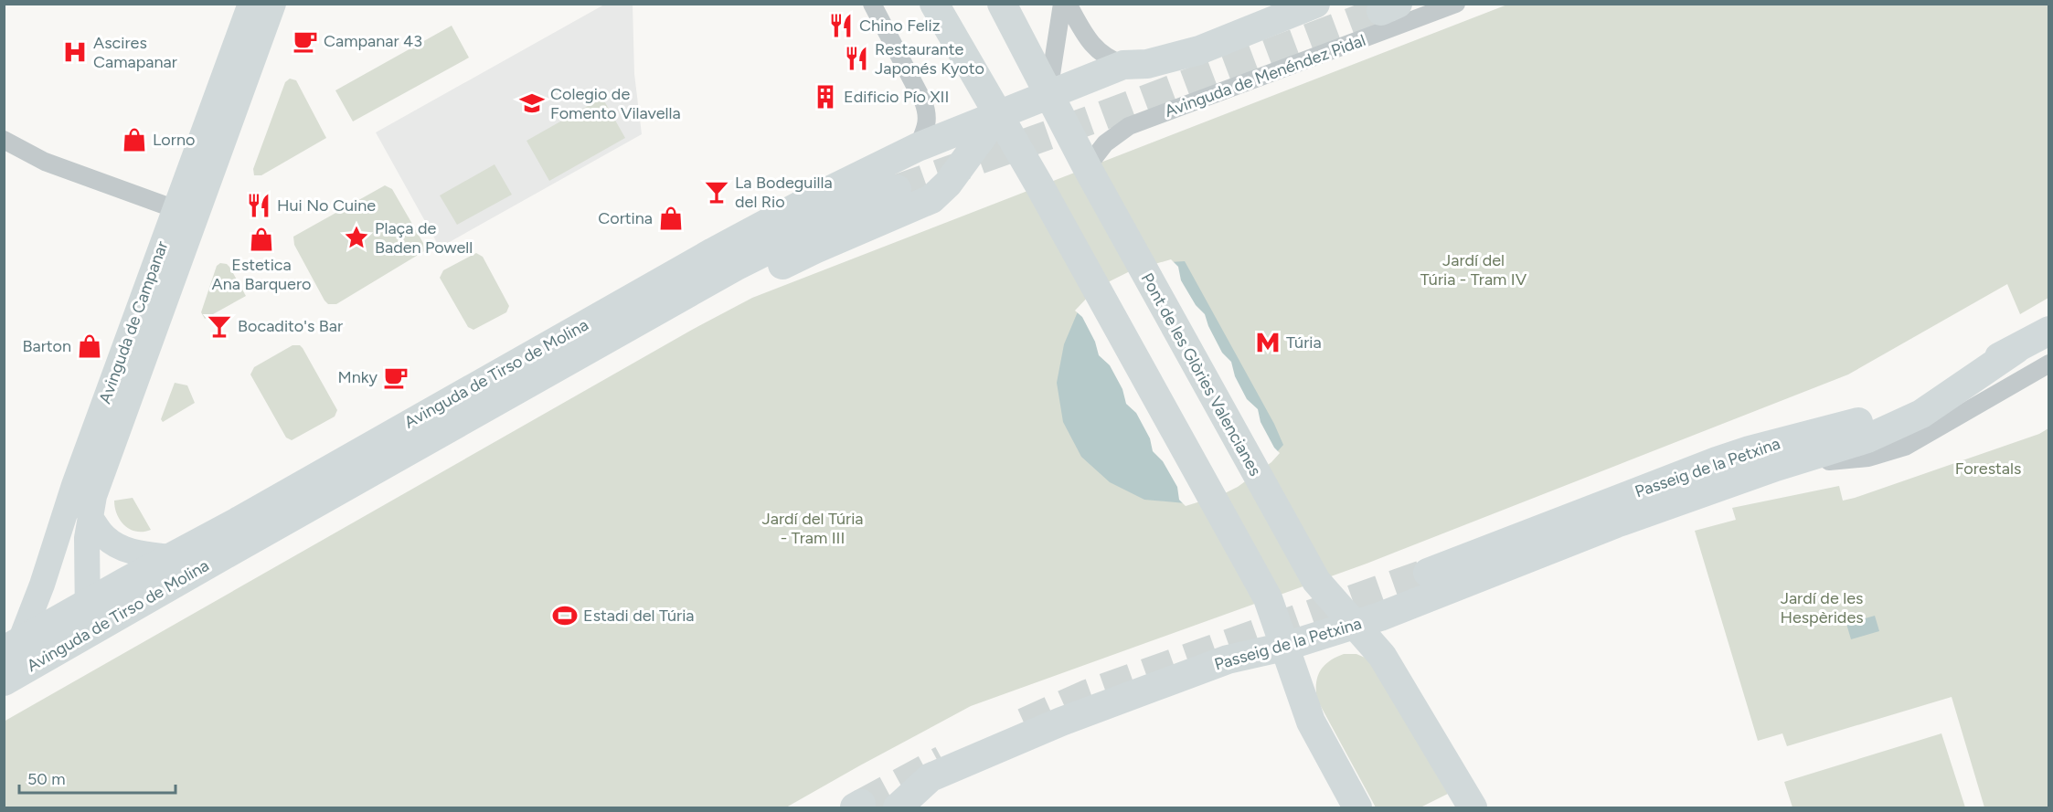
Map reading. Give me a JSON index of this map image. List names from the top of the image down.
{
  "streets": {
    "main road": [
      "Avinguda de Campanar",
      "Avinguda de Tirso de Molina",
      "Pont de les Glòries Valencianes",
      "Passeig de la Petxina"
    ],
    "street": ["Avinguda de Menéndez Pidal"]
  },
  "crossings": [
    ["Avinguda de Menéndez Pidal", "Pont de les Glòries Valencianes"],
    ["Avinguda de Campanar", "Avinguda de Tirso de Molina"],
    ["Pont de les Glòries Valencianes", "Passeig de la Petxina"]
  ],
  "parks": [
    "Jardí del Túria - Tram IV",
    "Forestals",
    "Jardí del Túria - Tram III",
    "Jardí de les Hespèrides"
  ],
  "places": {
    "restaurant": ["Chino Feliz", "Restaurante Japonés Kyoto", "Hui No Cuine"],
    "cafe": ["Campanar 43", "Mnky"],
    "hospital": ["Ascires Camapanar"],
    "building": ["Edificio Pío XII"],
    "school or university": ["Colegio de Fomento Vilavella"],
    "shop": [
      "Lorno",
      "Cortina",
      "Estetica Ana Barquero",
      "Barton"
    ],
    "bar": ["La Bodeguilla del Rio", "Bocadito's Bar"],
    "place": ["Plaça de Baden Powell"],
    "metro station": ["Túria"],
    "sports": ["Estadi del Túria"]
  },
  "scale_bar": "50 m"
}
